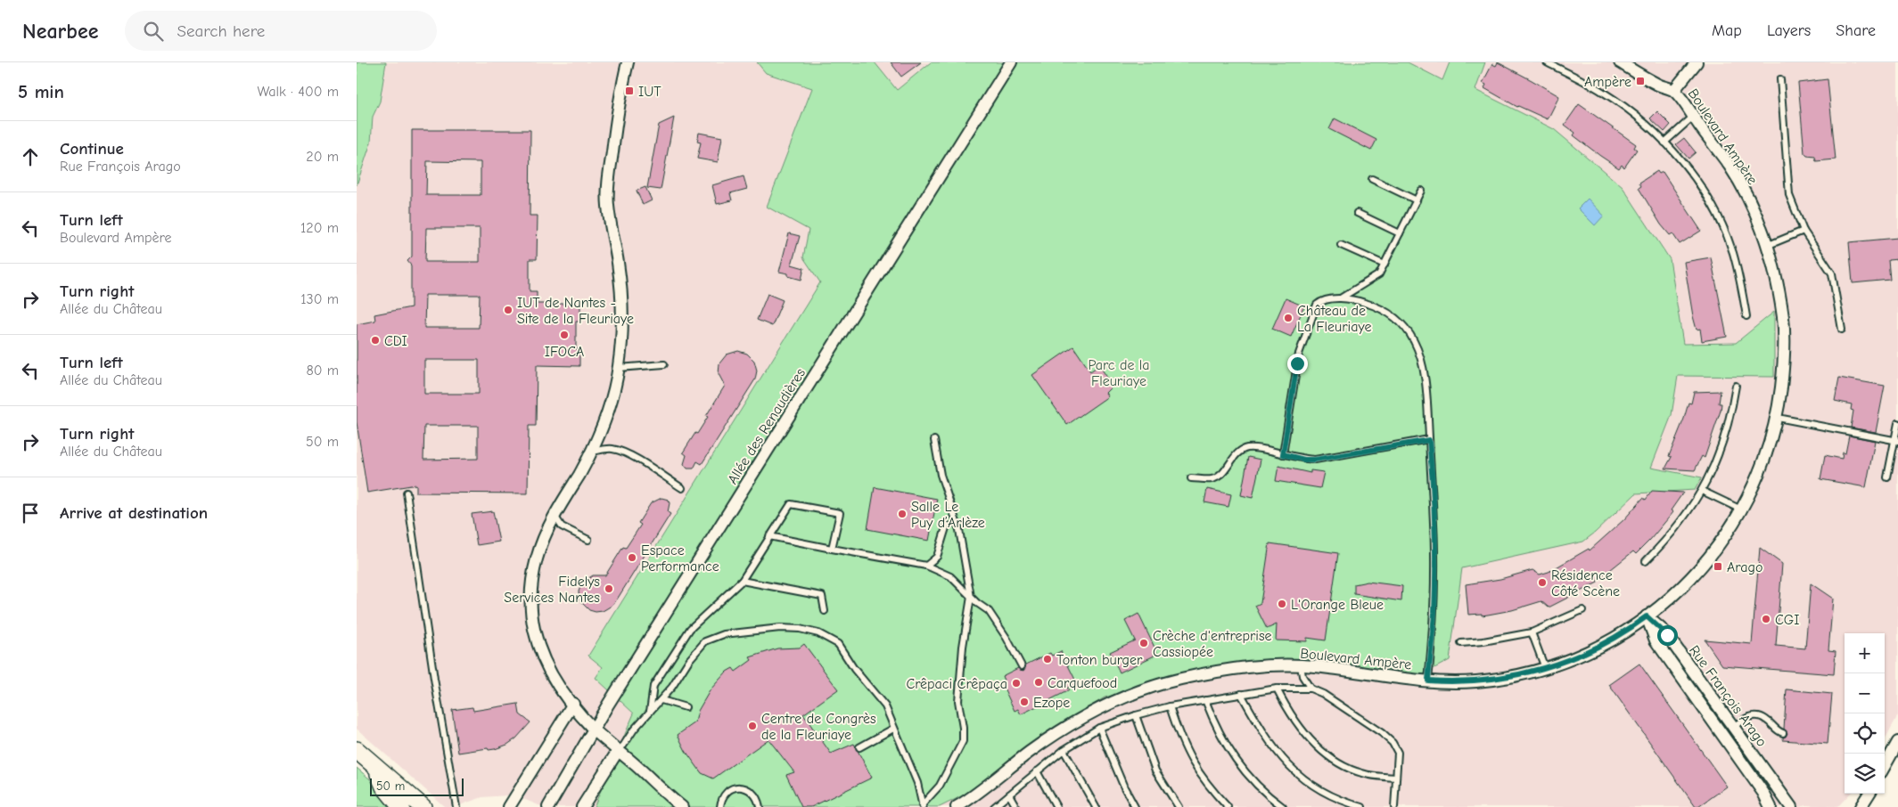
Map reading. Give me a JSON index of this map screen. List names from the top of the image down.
{
  "streets": {
    "street": ["Boulevard Ampère", "Allée des Renaudières", "Rue François Arago"]
  },
  "crossings": [
    ["Boulevard Ampère", "Rue François Arago"]
  ],
  "parks": ["Parc de la Fleuriaye"],
  "places": {
    "transit": ["Ampère", "IUT", "Arago"],
    "other": [
      "IUT de Nantes - Site de la Fleuriaye",
      "Château de La Fleuriaye",
      "IFOCA",
      "CDI",
      "Salle Le Puy d’Arlèze",
      "Espace Performance",
      "Résidence Côté Scène",
      "Fidelys Services Nantes",
      "L'Orange Bleue",
      "CGI",
      "Crèche d'entreprise Cassiopée",
      "Tonton burger",
      "Carquefood",
      "Crêpaci Crêpaça",
      "Ezope",
      "Centre de Congrès de la Fleuriaye"
    ]
  },
  "scale_bar": "50 m",
  "page": {
    "header": "Nearbee",
    "search": "Search here",
    "nav": ["Map", "Layers", "Share"],
    "heading": ["5 min", "Walk · 400 m"],
    "list": [
      ["Continue", "Rue François Arago", "20 m"],
      ["Turn left", "Boulevard Ampère", "120 m"],
      ["Turn right", "Allée du Château", "130 m"],
      ["Turn left", "Allée du Château", "80 m"],
      ["Turn right", "Allée du Château", "50 m"],
      "Arrive at destination"
    ],
    "map_buttons": ["+", "−"],
    "scale": "50 m"
  }
}
